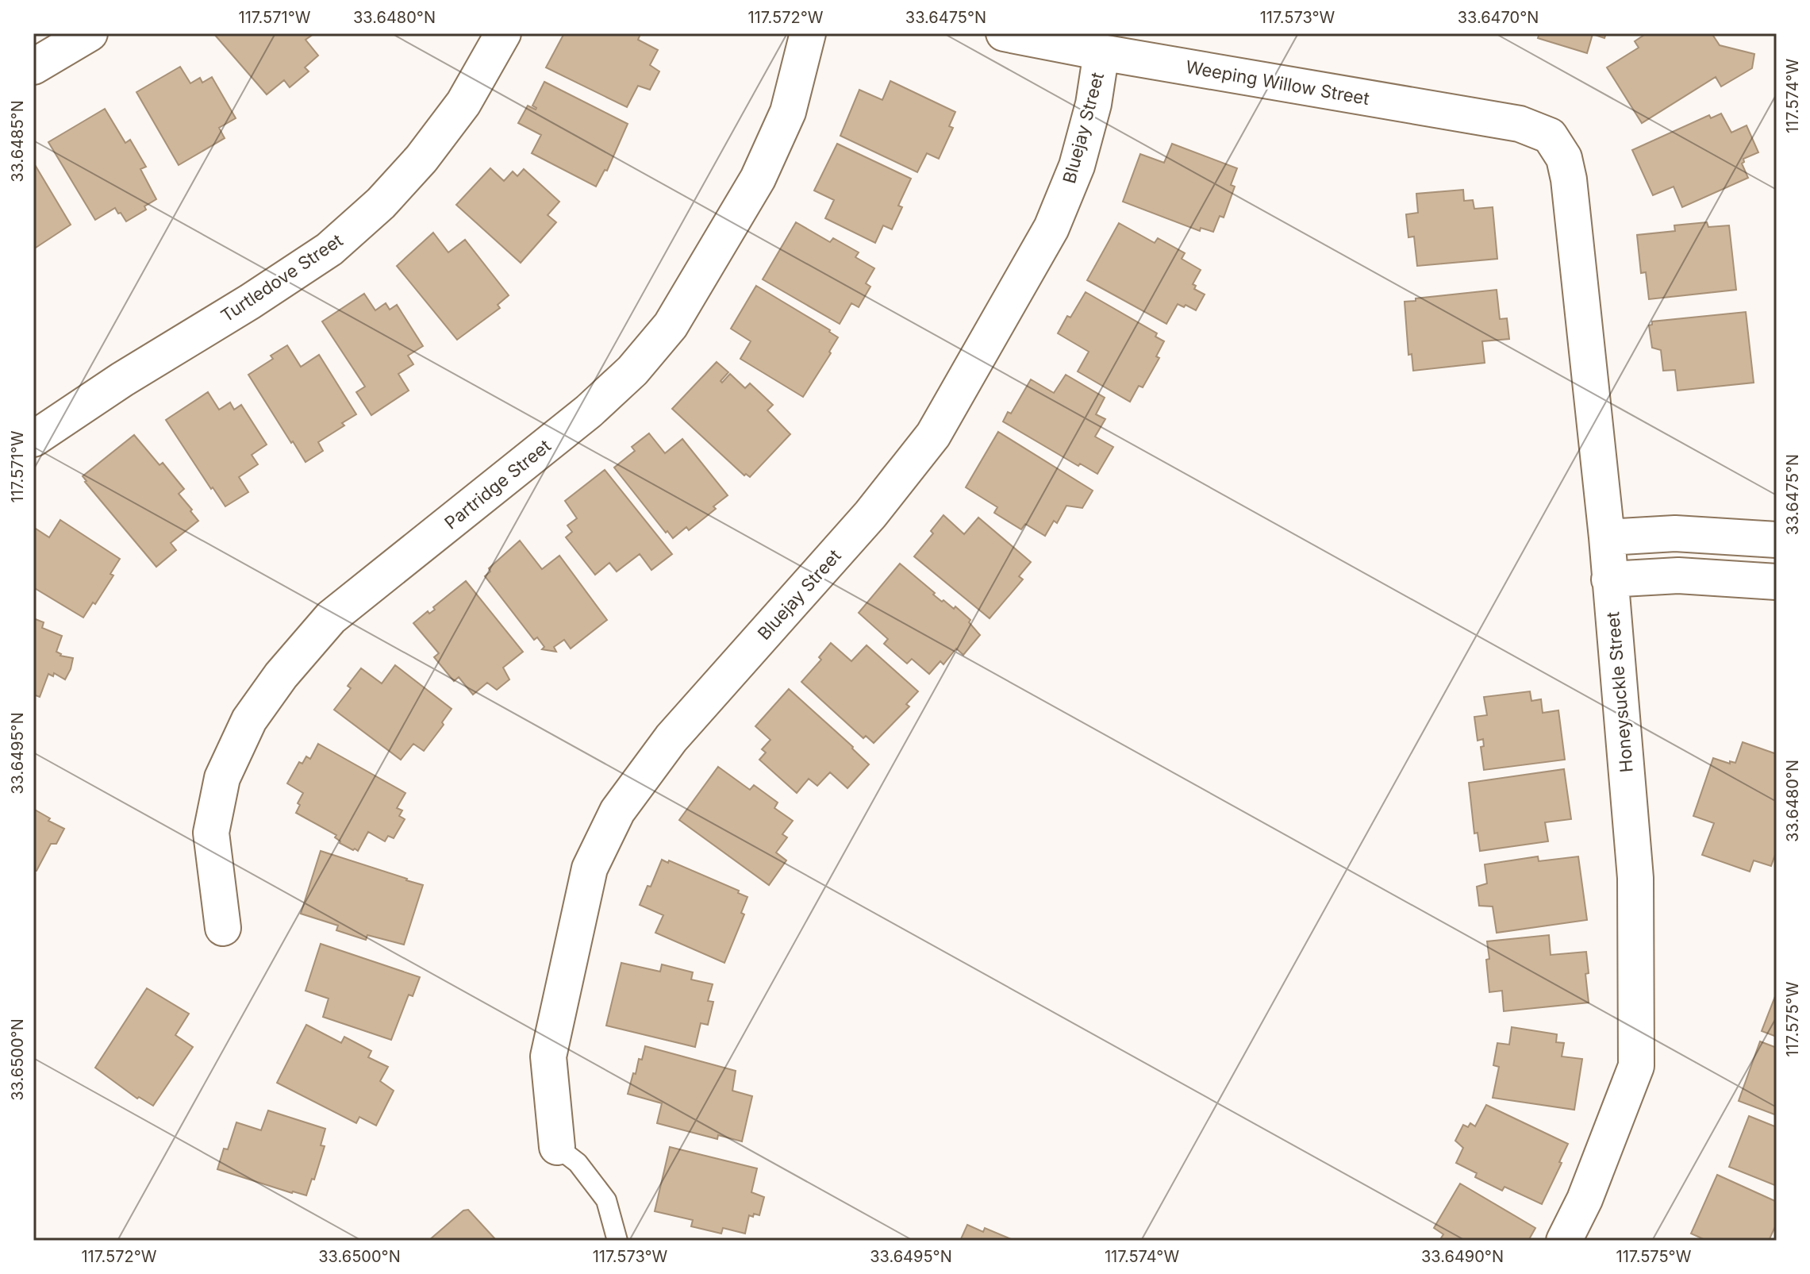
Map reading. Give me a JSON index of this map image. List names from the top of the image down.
{
  "streets": {
    "street": [
      "Weeping Willow Street",
      "Bluejay Street",
      "Turtledove Street",
      "Partridge Street",
      "Honeysuckle Street"
    ]
  },
  "crossings": [
    ["Weeping Willow Street", "Bluejay Street"],
    ["Weeping Willow Street", "Honeysuckle Street"]
  ],
  "coordinates": [
    "117.571°W",
    "33.6480°N",
    "117.572°W",
    "33.6475°N",
    "117.573°W",
    "33.6470°N",
    "117.574°W",
    "33.6485°N",
    "33.6495°N",
    "117.575°W",
    "33.6500°N",
    "33.6490°N"
  ]
}
